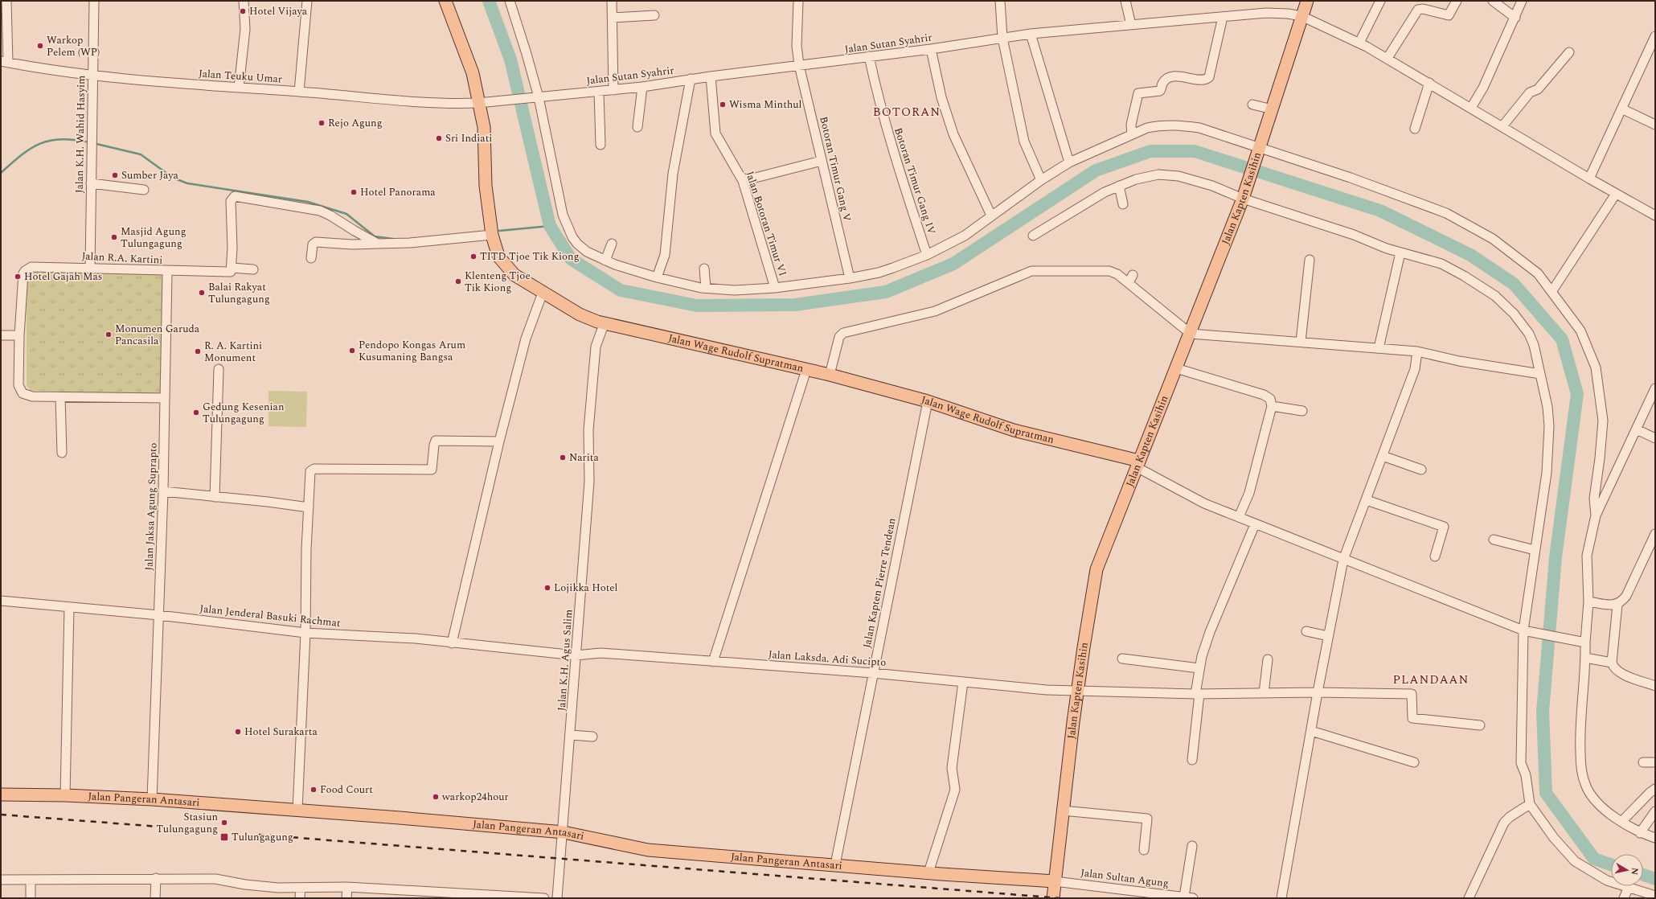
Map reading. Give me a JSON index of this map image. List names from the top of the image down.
{
  "streets": {
    "main road": ["Jalan Kapten Kasihin", "Jalan Wage Rudolf Supratman", "Jalan Pangeran Antasari"],
    "street": [
      "Jalan Sutan Syahrir",
      "Jalan Teuku Umar",
      "Jalan K.H. Wahid Hasyim",
      "Botoran Timur Gang V",
      "Botoran Timur Gang IV",
      "Jalan Botoran Timur VI",
      "Jalan R.A. Kartini",
      "Jalan Jaksa Agung Suprapto",
      "Jalan Kapten Pierre Tendean",
      "Jalan Jenderal Basuki Rachmat",
      "Jalan Laksda. Adi Sucipto",
      "Jalan K.H. Agus Salim",
      "Jalan Sultan Agung"
    ]
  },
  "crossings": [
    ["Jalan Sutan Syahrir", "Jalan Teuku Umar"],
    ["Jalan Sutan Syahrir", "Botoran Timur Gang V"],
    ["Jalan Sutan Syahrir", "Botoran Timur Gang IV"],
    ["Jalan Sutan Syahrir", "Jalan Kapten Kasihin"],
    ["Jalan Sutan Syahrir", "Jalan Botoran Timur VI"],
    ["Jalan Sutan Syahrir", "Jalan Wage Rudolf Supratman"],
    ["Jalan Teuku Umar", "Jalan K.H. Wahid Hasyim"],
    ["Jalan Teuku Umar", "Jalan Wage Rudolf Supratman"],
    ["Jalan K.H. Wahid Hasyim", "Jalan R.A. Kartini"],
    ["Jalan Kapten Kasihin", "Jalan Wage Rudolf Supratman"],
    ["Jalan Kapten Kasihin", "Jalan Laksda. Adi Sucipto"],
    ["Jalan Kapten Kasihin", "Jalan Pangeran Antasari"],
    ["Jalan Kapten Kasihin", "Jalan Sultan Agung"],
    ["Jalan R.A. Kartini", "Jalan Jaksa Agung Suprapto"],
    ["Jalan Wage Rudolf Supratman", "Jalan Kapten Pierre Tendean"],
    ["Jalan Wage Rudolf Supratman", "Jalan K.H. Agus Salim"],
    ["Jalan Jaksa Agung Suprapto", "Jalan Jenderal Basuki Rachmat"],
    ["Jalan Jaksa Agung Suprapto", "Jalan Pangeran Antasari"],
    ["Jalan Kapten Pierre Tendean", "Jalan Laksda. Adi Sucipto"],
    ["Jalan Kapten Pierre Tendean", "Jalan Pangeran Antasari"],
    ["Jalan Jenderal Basuki Rachmat", "Jalan Laksda. Adi Sucipto"],
    ["Jalan Jenderal Basuki Rachmat", "Jalan K.H. Agus Salim"],
    ["Jalan Laksda. Adi Sucipto", "Jalan K.H. Agus Salim"],
    ["Jalan K.H. Agus Salim", "Jalan Pangeran Antasari"],
    ["Jalan Pangeran Antasari", "Jalan Sultan Agung"]
  ],
  "districts": ["BOTORAN", "PLANDAAN"],
  "places": {
    "other": [
      "Hotel Vijaya",
      "Warkop Pelem (WP)",
      "Wisma Minthul",
      "Rejo Agung",
      "Sri Indiati",
      "Sumber Jaya",
      "Hotel Panorama",
      "Masjid Agung Tulungagung",
      "TITD Tjoe Tik Kiong",
      "Hotel Gajah Mas",
      "Klenteng Tjoe Tik Kiong",
      "Balai Rakyat Tulungagung",
      "Monumen Garuda Pancasila",
      "Pendopo Kongas Arum Kusumaning Bangsa",
      "R. A. Kartini Monument",
      "Gedung Kesenian Tulungagung",
      "Narita",
      "Lojikka Hotel",
      "Hotel Surakarta",
      "Food Court",
      "warkop24hour",
      "Stasiun Tulungagung"
    ],
    "transit": ["Tulungagung"]
  },
  "north": "right"
}
